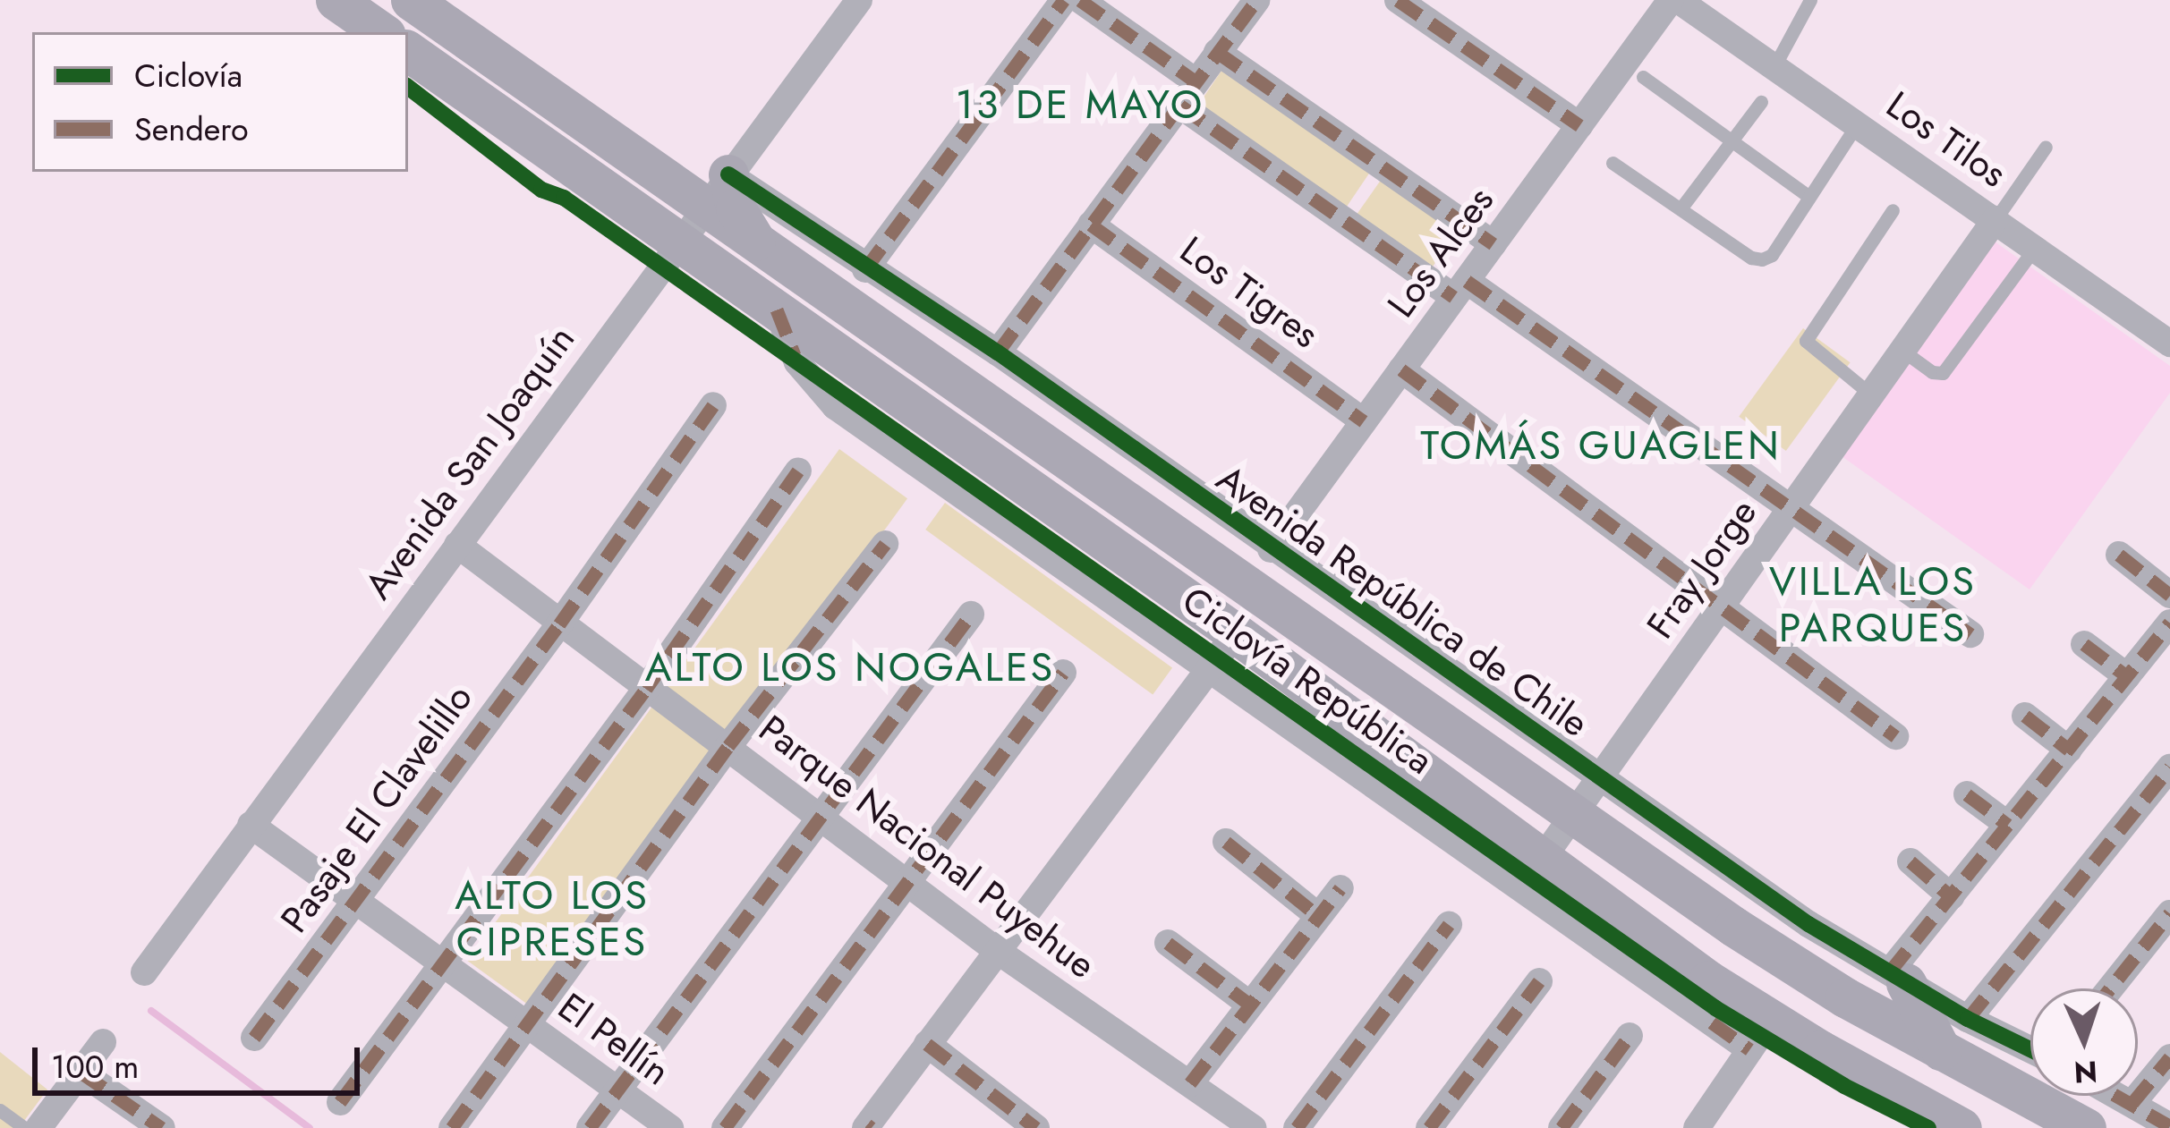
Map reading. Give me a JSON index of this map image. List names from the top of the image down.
{
  "streets": {
    "main road": ["Avenida República de Chile"],
    "street": [
      "Los Tilos",
      "Los Alces",
      "Los Tigres",
      "Avenida San Joaquín",
      "Fray Jorge",
      "Pasaje El Clavelillo",
      "Parque Nacional Puyehue",
      "El Pellín"
    ],
    "cycle path": ["Ciclovía República"]
  },
  "crossings": [
    ["Los Tilos", "Los Alces"],
    ["Los Tilos", "Fray Jorge"],
    ["Los Alces", "Los Tigres"],
    ["Los Alces", "Avenida República de Chile"],
    ["Avenida San Joaquín", "Avenida República de Chile"],
    ["Avenida San Joaquín", "Parque Nacional Puyehue"],
    ["Avenida San Joaquín", "El Pellín"],
    ["Fray Jorge", "Avenida República de Chile"],
    ["Pasaje El Clavelillo", "Parque Nacional Puyehue"],
    ["Pasaje El Clavelillo", "El Pellín"]
  ],
  "districts": [
    "13 DE MAYO",
    "TOMÁS GUAGLEN",
    "VILLA LOS PARQUES",
    "ALTO LOS NOGALES",
    "ALTO LOS CIPRESES"
  ],
  "legend": ["Ciclovía", "Sendero"],
  "scale_bar": "100 m",
  "north": "bottom"
}
